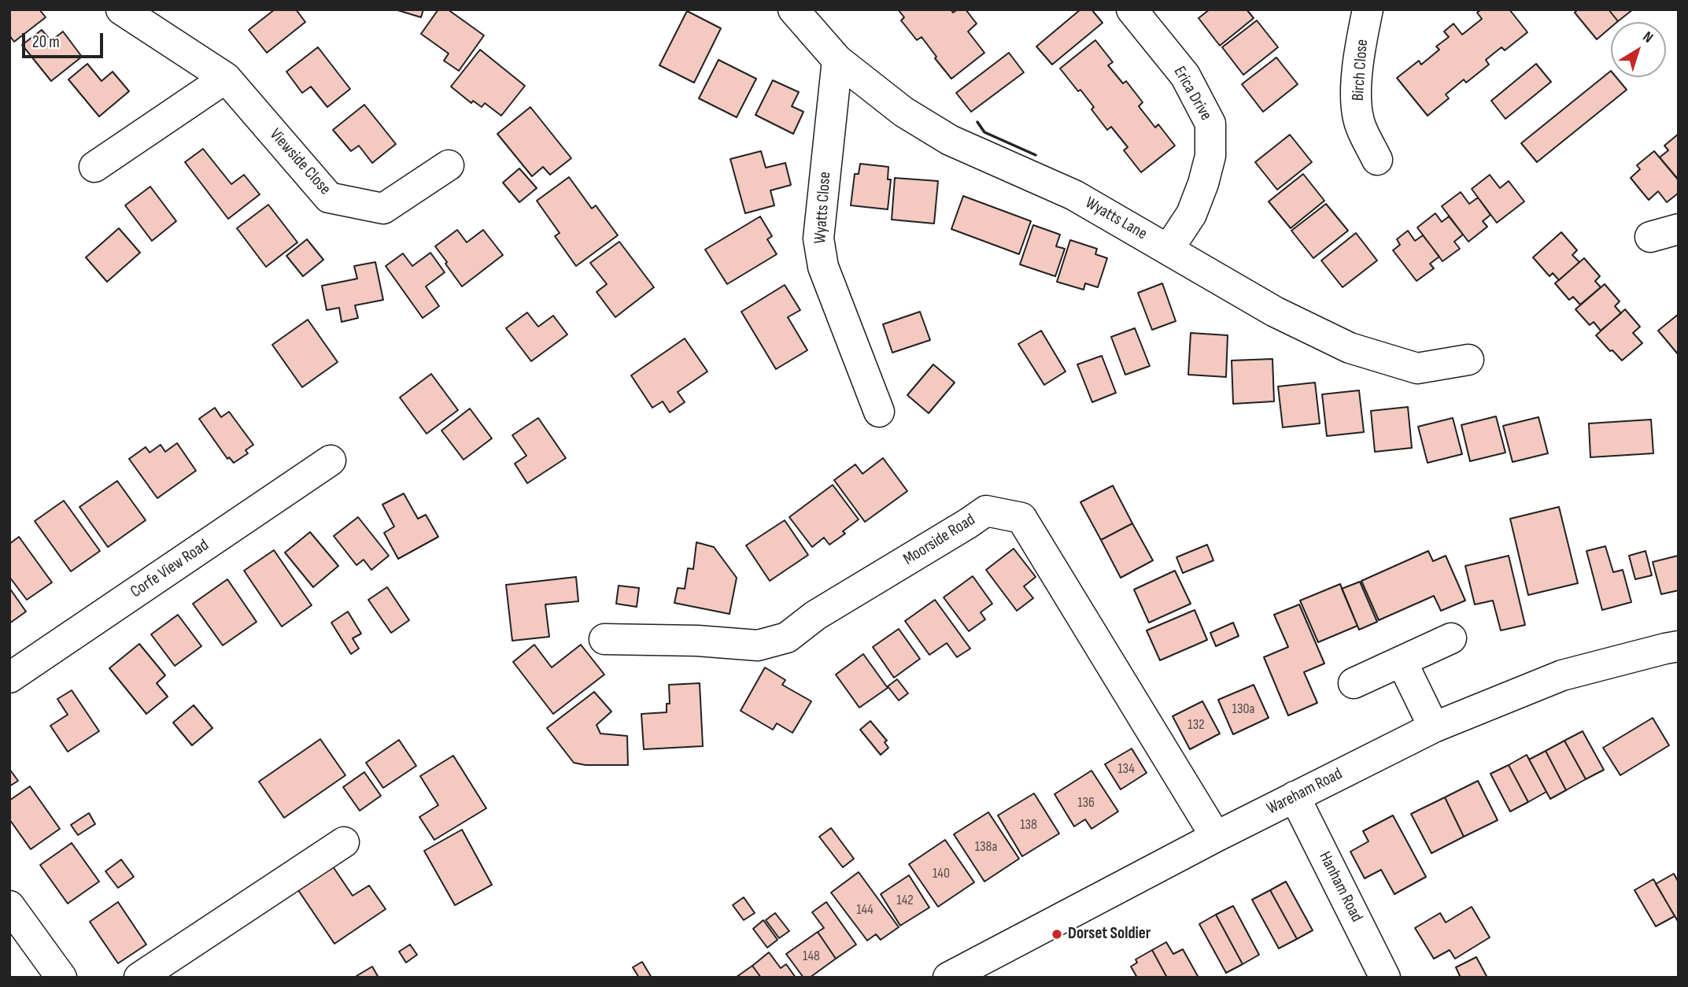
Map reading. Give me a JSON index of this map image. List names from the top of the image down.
{
  "streets": {
    "street": [
      "Birch Close",
      "Erica Drive",
      "Viewside Close",
      "Wyatts Close",
      "Wyatts Lane",
      "Moorside Road",
      "Corfe View Road",
      "Wareham Road",
      "Hanham Road"
    ]
  },
  "crossings": [
    ["Erica Drive", "Wyatts Lane"],
    ["Wyatts Close", "Wyatts Lane"],
    ["Moorside Road", "Wareham Road"],
    ["Wareham Road", "Hanham Road"]
  ],
  "places": ["Dorset Soldier"],
  "house_numbers": [
    "130a",
    "132",
    "134",
    "136",
    "138",
    "138a",
    "140",
    "142",
    "144",
    "148"
  ],
  "scale_bar": "20 m",
  "north": "top right"
}
